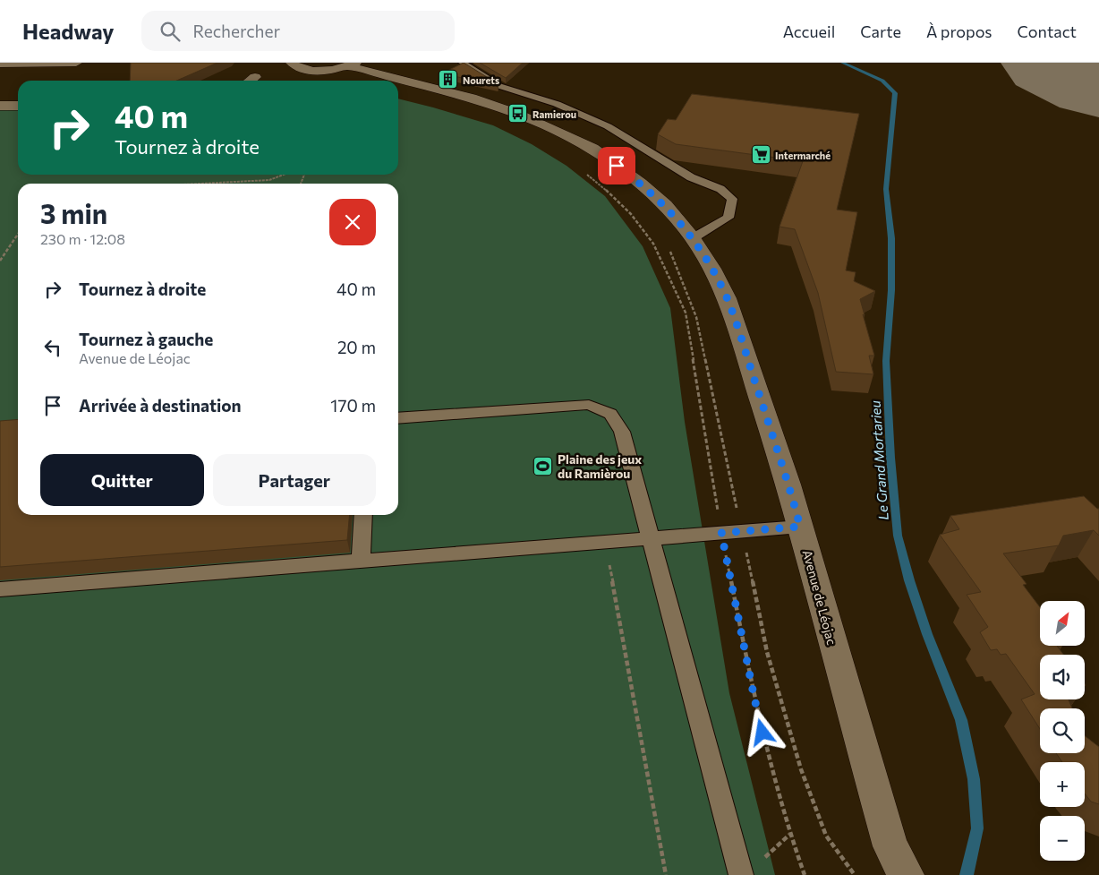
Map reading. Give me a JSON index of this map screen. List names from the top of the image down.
{
  "streets": {
    "main road": ["Avenue de Léojac"]
  },
  "water": ["Le Grand Mortarieu"],
  "places": {
    "building": ["Nourets"],
    "bus stop": ["Ramierou"],
    "supermarket": ["Intermarché"],
    "sports": ["Plaine des jeux du Ramièrou"]
  },
  "north": "top right",
  "page": {
    "header": "Headway",
    "search": "Rechercher",
    "nav": [
      "Accueil",
      "Carte",
      "À propos",
      "Contact"
    ],
    "turn": ["40 m", "Tournez à droite"],
    "heading": ["3 min", "230 m · 12:08"],
    "list": [
      {
        "name": "Tournez à droite",
        "value": "40 m"
      },
      {
        "name": "Tournez à gauche",
        "note": "Avenue de Léojac",
        "value": "20 m"
      },
      {
        "name": "Arrivée à destination",
        "value": "170 m"
      }
    ],
    "buttons": ["Quitter", "Partager"],
    "map_buttons": ["+", "−"]
  }
}
